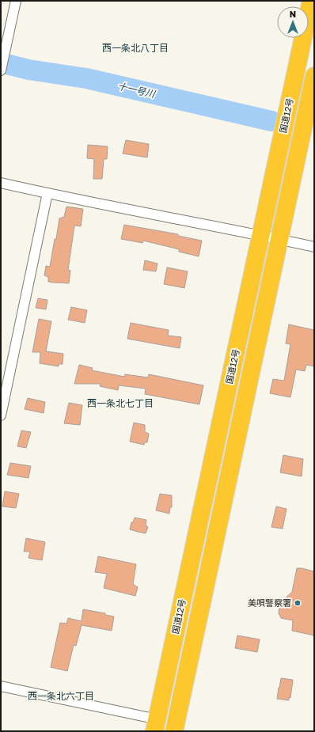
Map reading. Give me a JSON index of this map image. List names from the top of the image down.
{
  "streets": {
    "highway": ["国道12号"]
  },
  "districts": ["西一条北八丁目", "西一条北七丁目", "西一条北六丁目"],
  "water": ["十一号川"],
  "places": ["美唄警察署"],
  "north": "top"
}
